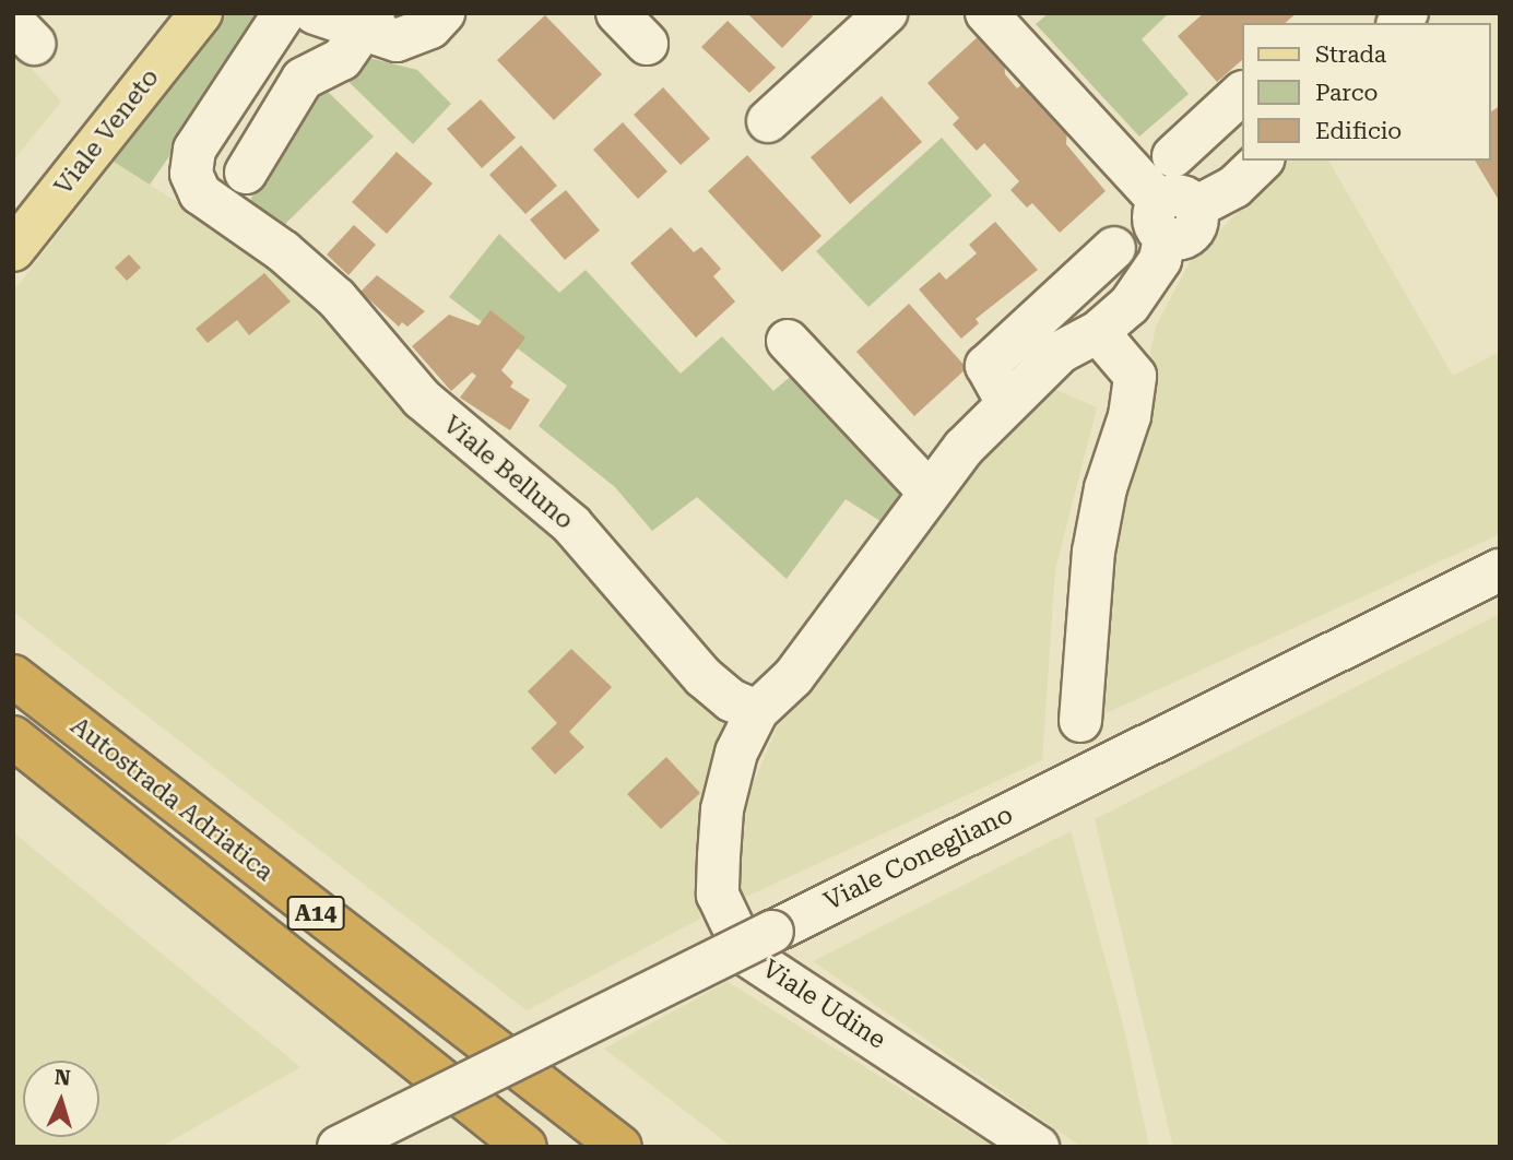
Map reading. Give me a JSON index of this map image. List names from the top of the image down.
{
  "streets": {
    "highway": ["Autostrada Adriatica", "A14"],
    "main road": ["Viale Veneto"],
    "street": ["Viale Belluno", "Viale Conegliano", "Viale Udine"]
  },
  "crossings": [
    ["Viale Belluno", "Viale Udine"]
  ],
  "legend": ["Strada", "Parco", "Edificio"],
  "north": "top"
}
